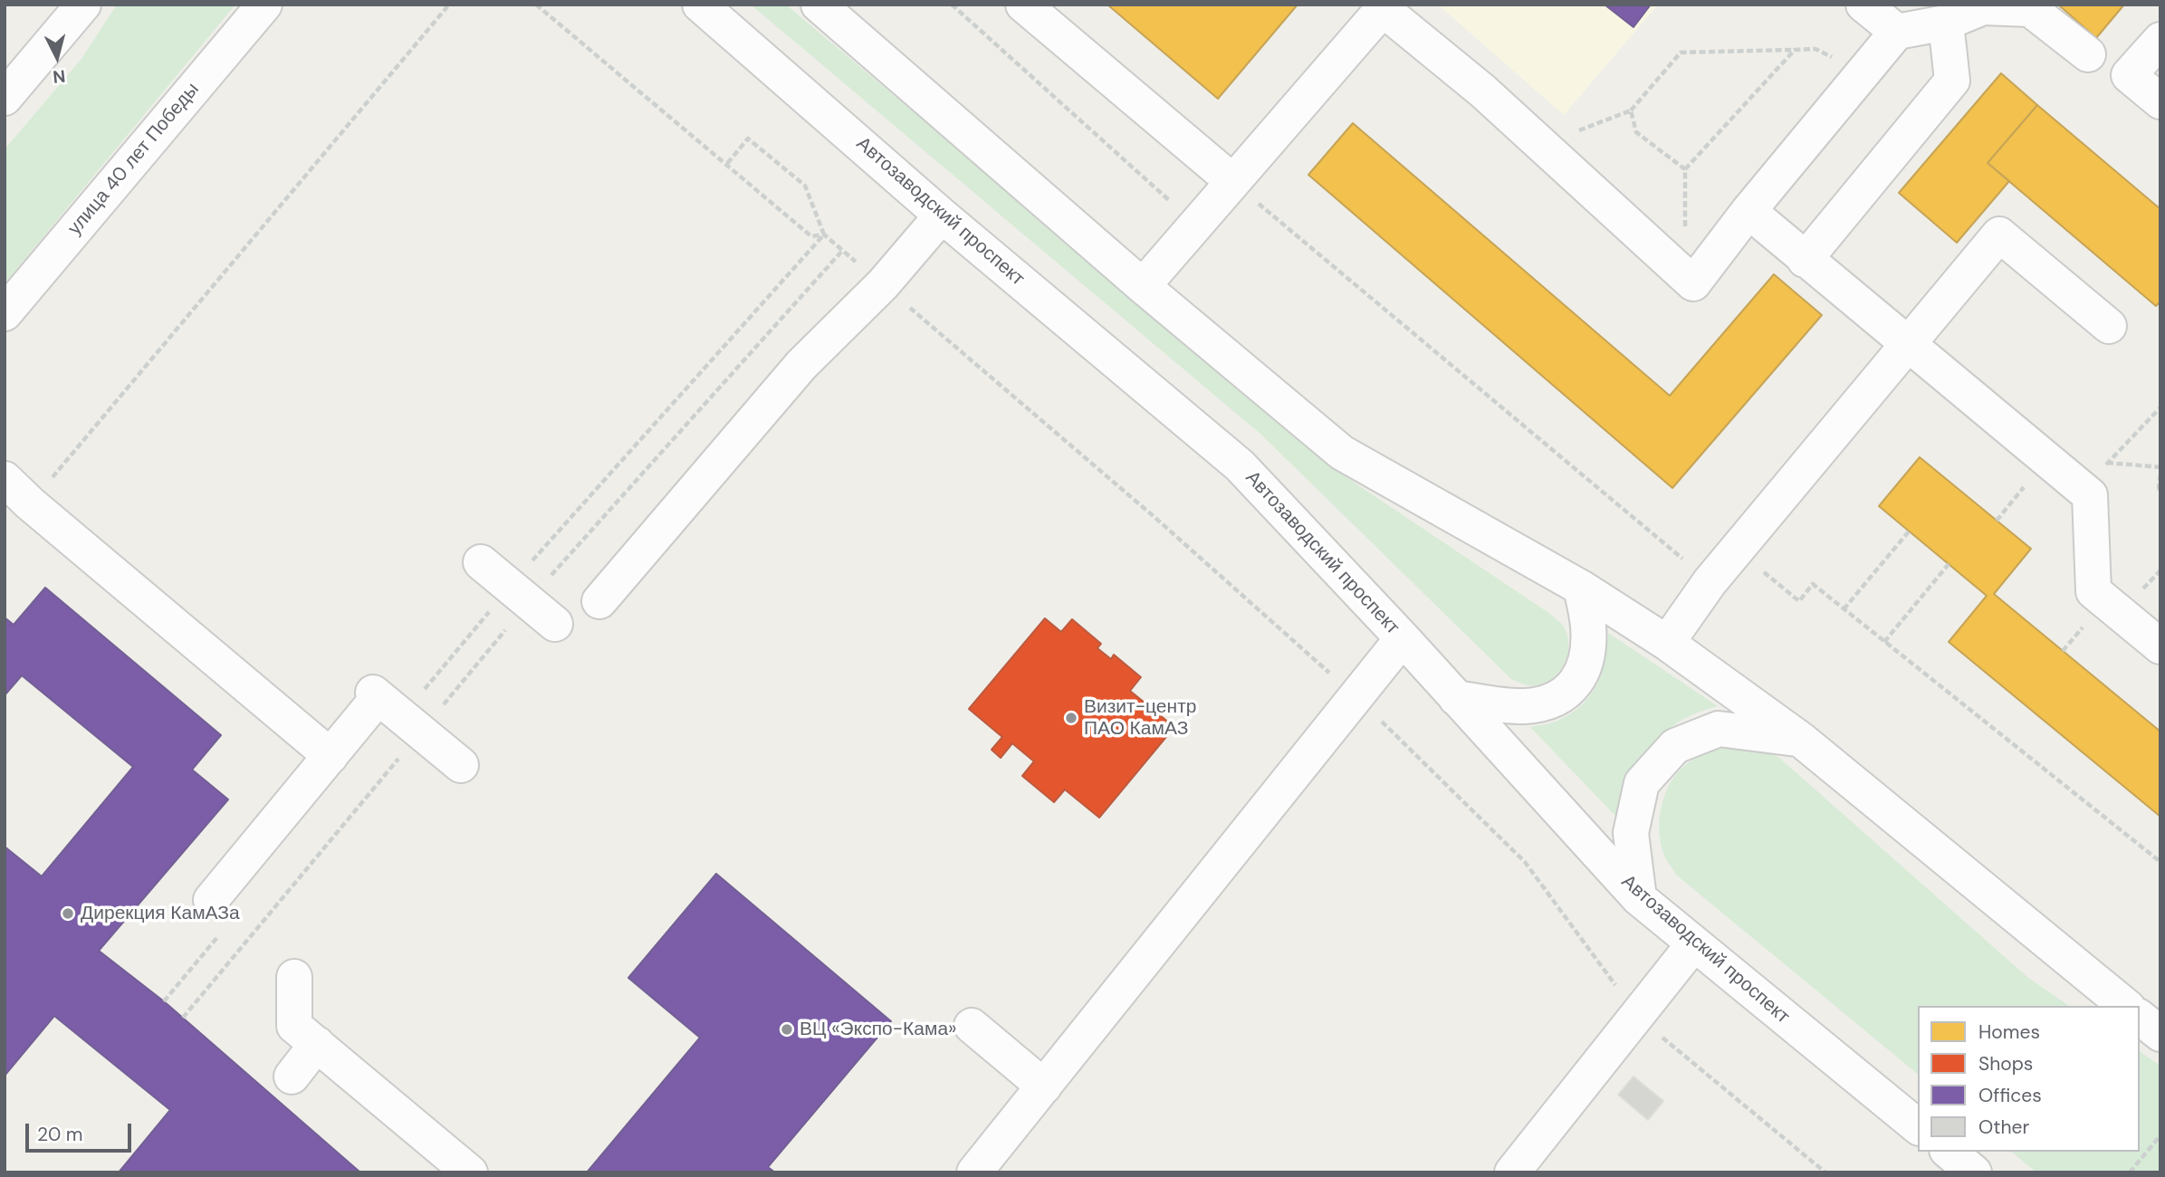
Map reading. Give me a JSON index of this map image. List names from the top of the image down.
{
  "streets": {
    "street": ["улица 40 лет Победы", "Автозаводский проспект"]
  },
  "places": ["Визит-центр ПАО КамАЗ", "Дирекция КамАЗа", "ВЦ «Экспо-Кама»"],
  "legend": [
    "Homes",
    "Shops",
    "Offices",
    "Other"
  ],
  "scale_bar": "20 m",
  "north": "bottom"
}
